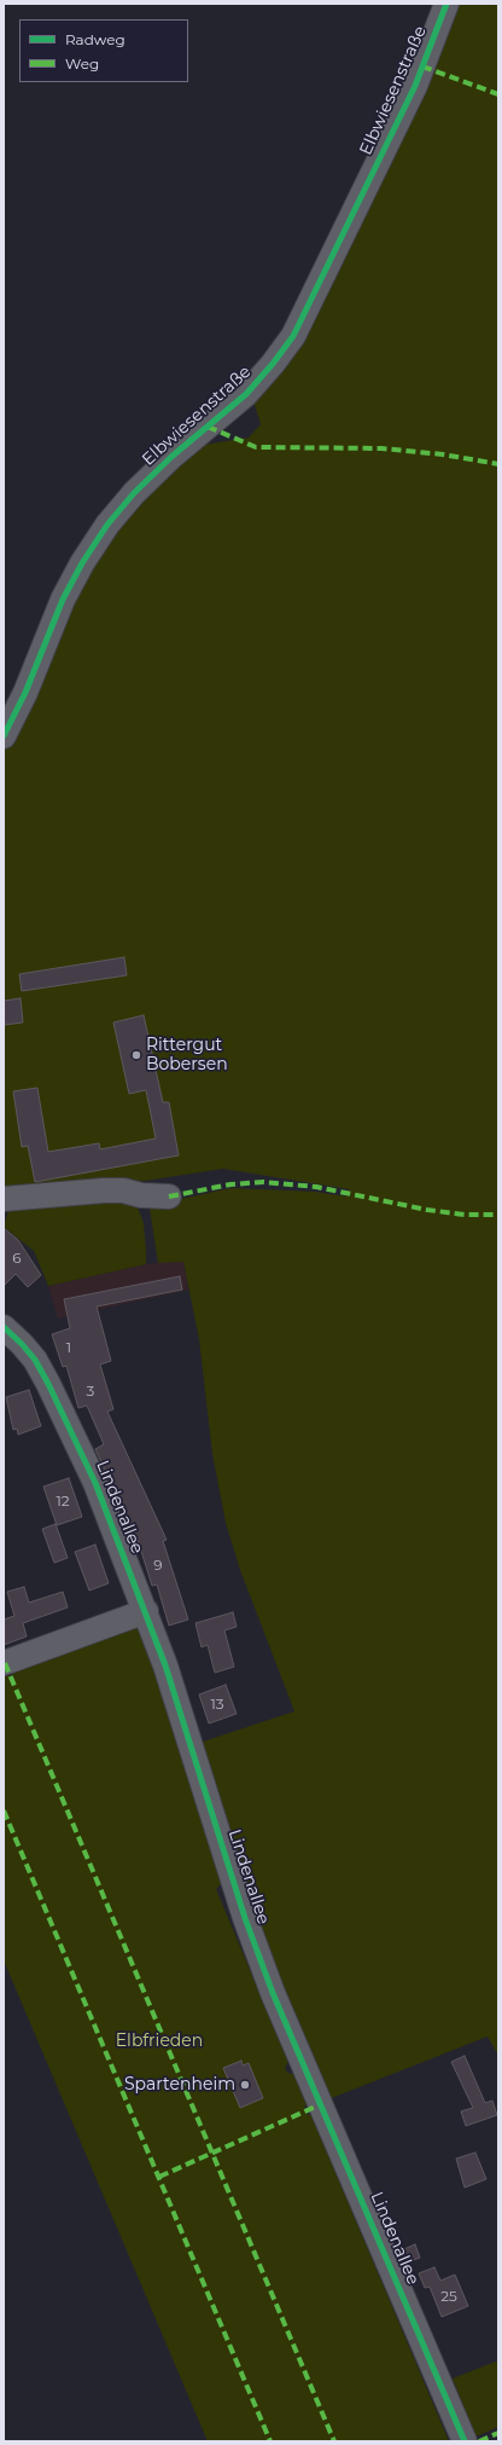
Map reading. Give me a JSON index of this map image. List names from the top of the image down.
{
  "streets": {
    "street": ["Elbwiesenstraße", "Lindenallee"]
  },
  "parks": ["Elbfrieden"],
  "places": ["Rittergut Bobersen", "Spartenheim"],
  "house_numbers": [
    "6",
    "1",
    "3",
    "12",
    "9",
    "13",
    "25"
  ],
  "legend": ["Radweg", "Weg"]
}
